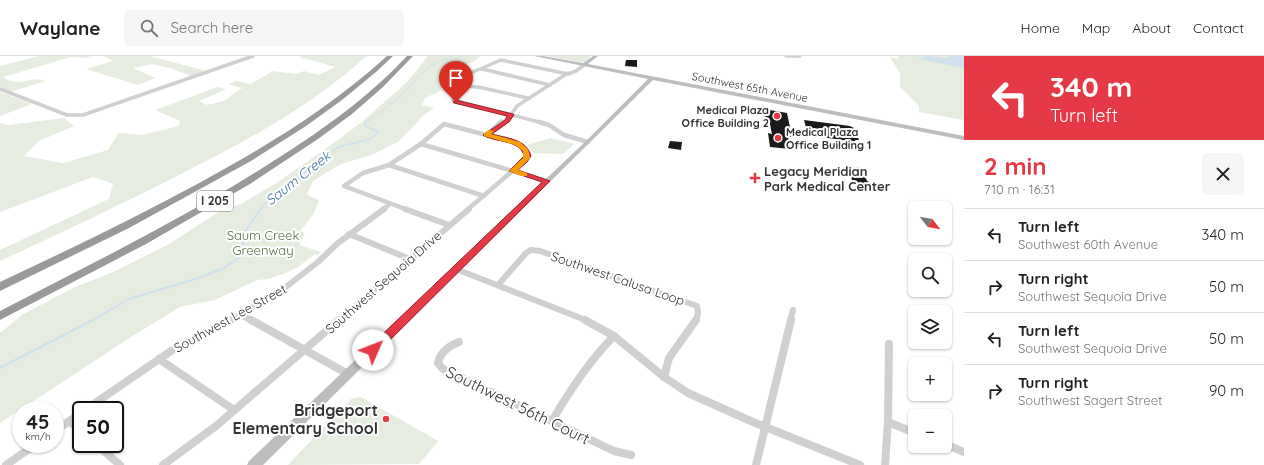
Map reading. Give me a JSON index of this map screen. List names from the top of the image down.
{
  "streets": {
    "highway": ["I 205"],
    "main road": ["Southwest 65th Avenue"],
    "street": [
      "Southwest Calusa Loop",
      "Southwest Sequoia Drive",
      "Southwest Lee Street",
      "Southwest 56th Court"
    ]
  },
  "water": ["Saum Creek"],
  "parks": ["Saum Creek Greenway"],
  "places": {
    "other": ["Medical Plaza Office Building 2", "Medical Plaza Office Building 1", "Bridgeport Elementary School"],
    "health": ["Legacy Meridian Park Medical Center"]
  },
  "north": "bottom right",
  "page": {
    "header": "Waylane",
    "search": "Search here",
    "nav": [
      "Home",
      "Map",
      "About",
      "Contact"
    ],
    "turn": ["340 m", "Turn left"],
    "heading": ["2 min", "710 m · 16:31"],
    "map_buttons": ["+", "−"],
    "list": [
      {
        "name": "Turn left",
        "note": "Southwest 60th Avenue",
        "value": "340 m"
      },
      {
        "name": "Turn right",
        "note": "Southwest Sequoia Drive",
        "value": "50 m"
      },
      {
        "name": "Turn left",
        "note": "Southwest Sequoia Drive",
        "value": "50 m"
      },
      {
        "name": "Turn right",
        "note": "Southwest Sagert Street",
        "value": "90 m"
      }
    ],
    "speed": "45 km/h",
    "limit": "50"
  }
}
